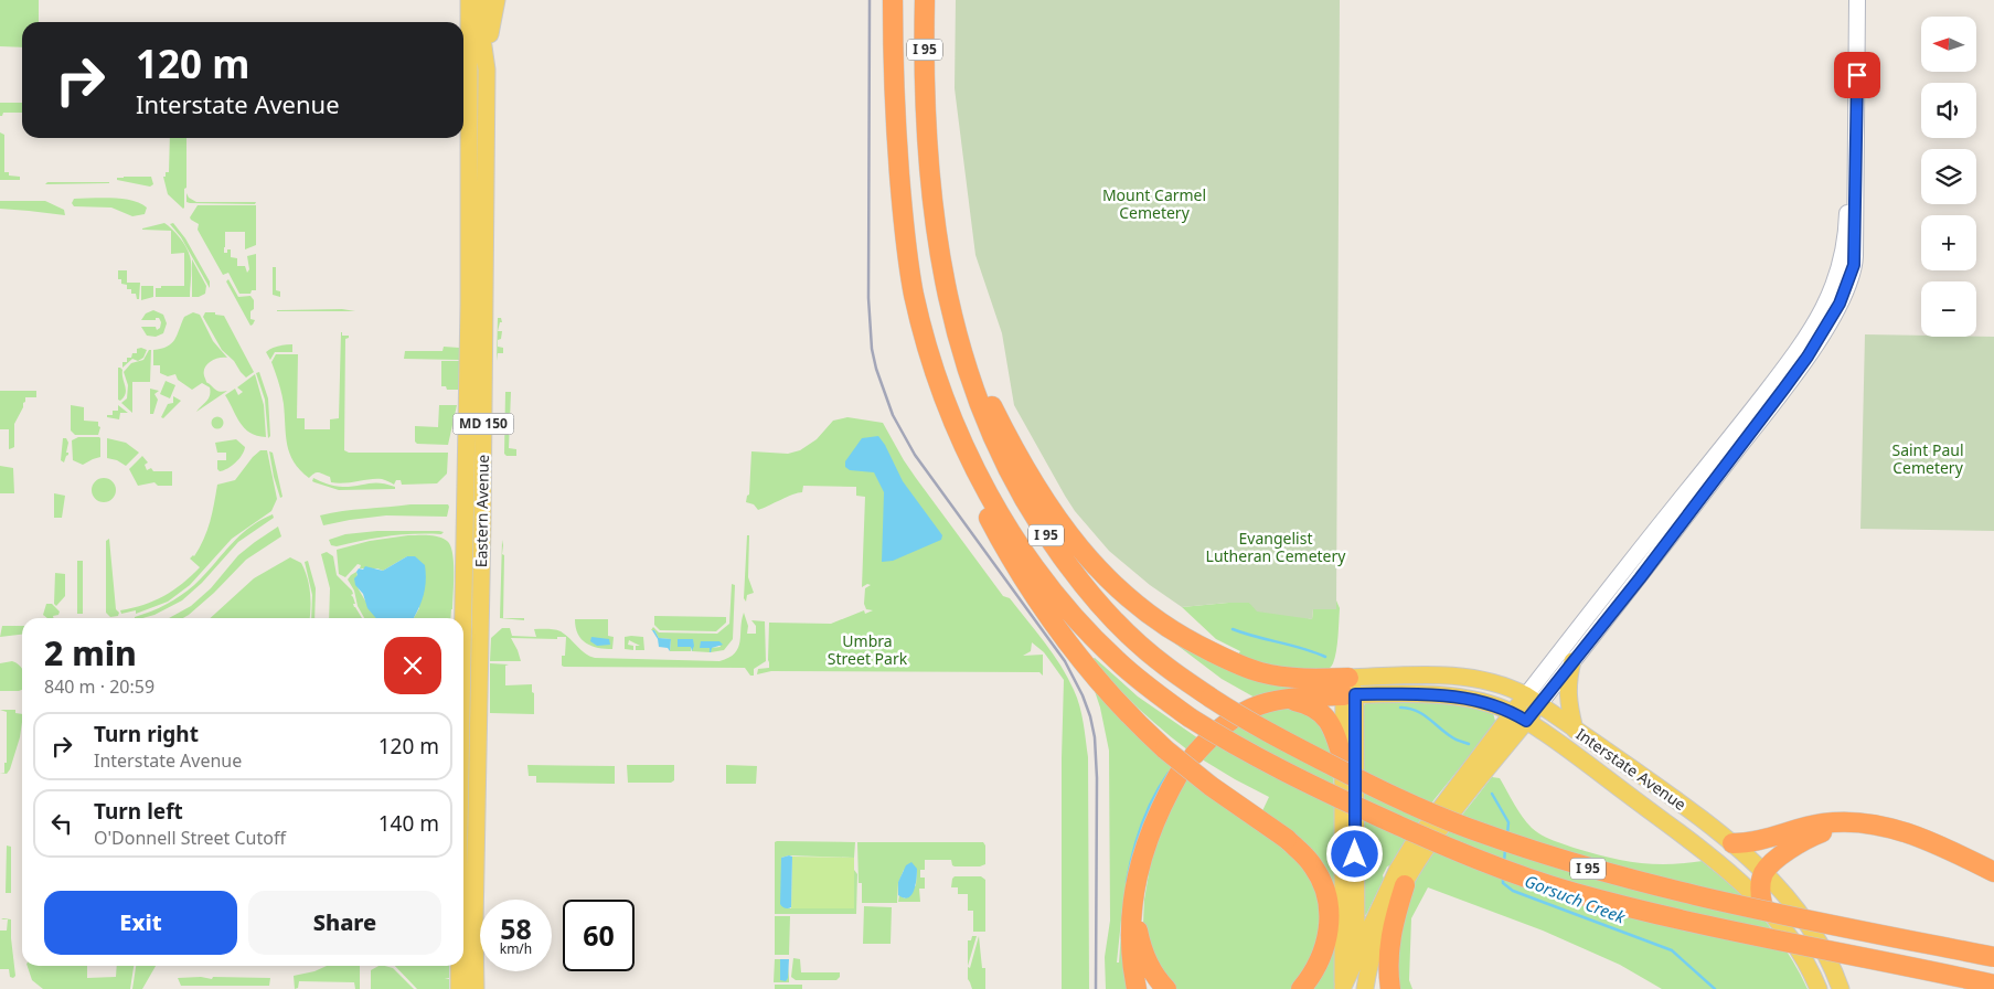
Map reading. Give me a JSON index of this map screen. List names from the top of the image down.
{
  "streets": {
    "highway": ["I 95"],
    "main road": ["MD 150", "Eastern Avenue", "Interstate Avenue"]
  },
  "water": ["Gorsuch Creek"],
  "parks": [
    "Mount Carmel Cemetery",
    "Saint Paul Cemetery",
    "Evangelist Lutheran Cemetery",
    "Umbra Street Park"
  ],
  "north": "left",
  "page": {
    "map_buttons": ["+", "−"],
    "turn": ["120 m", "Interstate Avenue"],
    "heading": ["2 min", "840 m · 20:59"],
    "list": [
      {
        "name": "Turn right",
        "note": "Interstate Avenue",
        "value": "120 m"
      },
      {
        "name": "Turn left",
        "note": "O'Donnell Street Cutoff",
        "value": "140 m"
      }
    ],
    "buttons": ["Exit", "Share"],
    "speed": "58 km/h",
    "limit": "60"
  }
}
